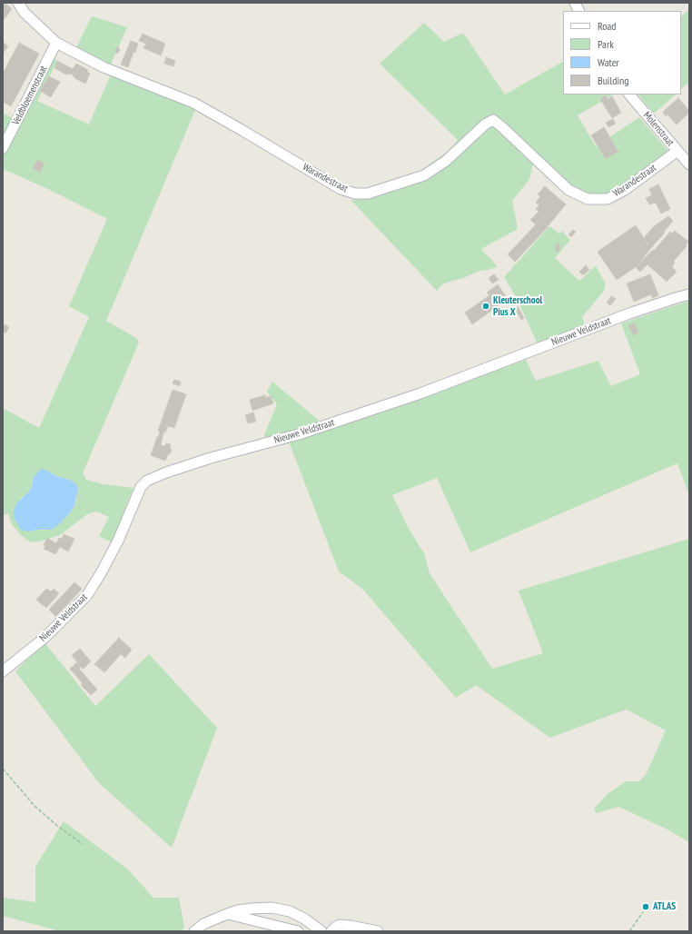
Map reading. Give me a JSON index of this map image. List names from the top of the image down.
{
  "streets": {
    "street": [
      "Veldbloemenstraat",
      "Molenstraat",
      "Warandestraat",
      "Nieuwe Veldstraat"
    ]
  },
  "crossings": [
    ["Veldbloemenstraat", "Warandestraat"],
    ["Molenstraat", "Warandestraat"]
  ],
  "places": ["Kleuterschool Pius X", "ATLAS"],
  "legend": [
    "Road",
    "Park",
    "Water",
    "Building"
  ]
}
